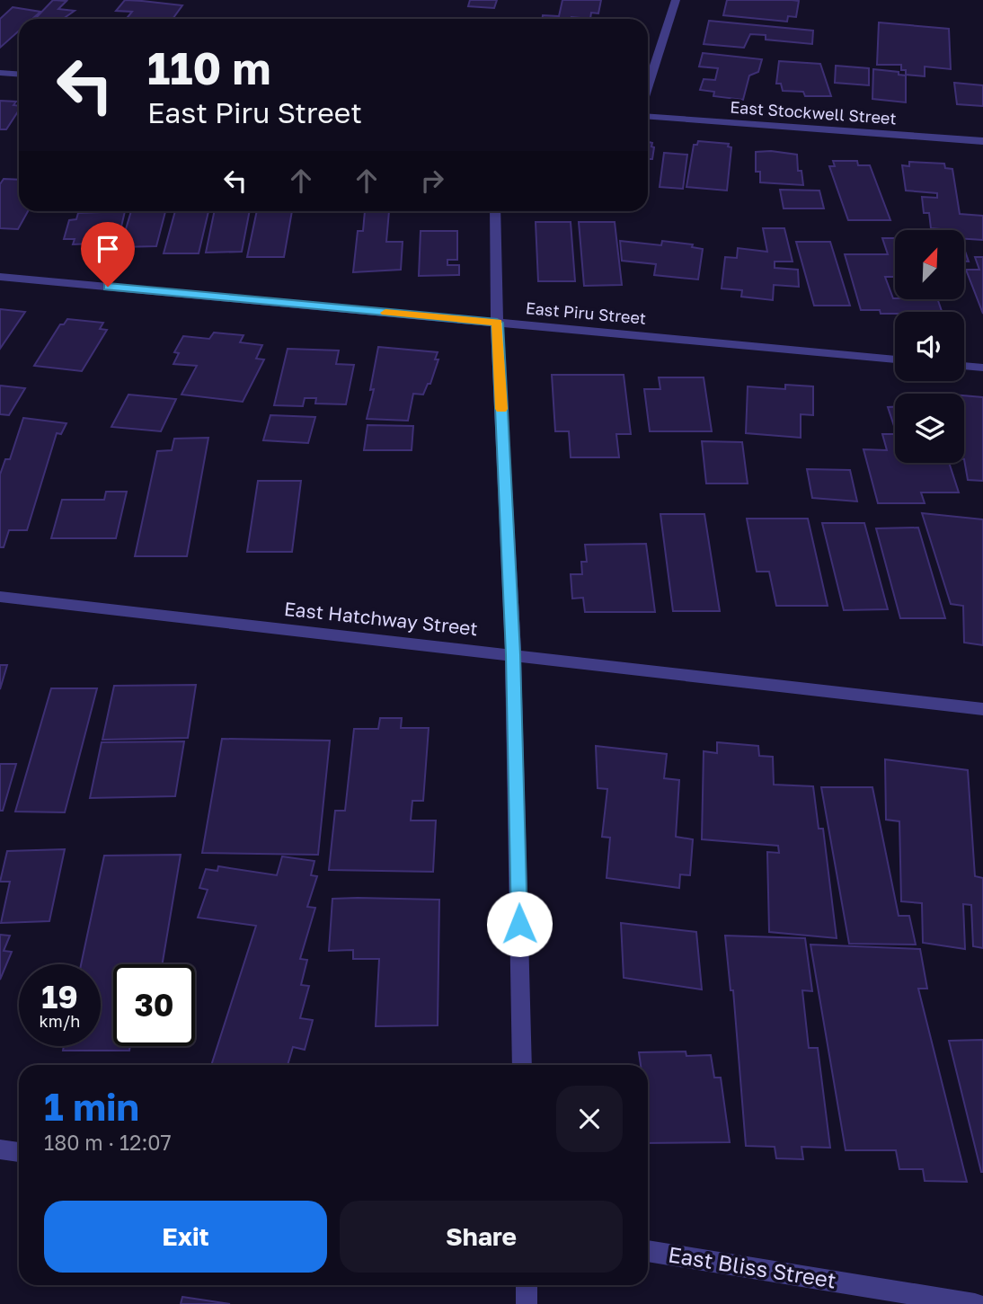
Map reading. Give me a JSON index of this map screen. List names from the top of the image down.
{
  "streets": {
    "street": [
      "East Stockwell Street",
      "East Piru Street",
      "East Hatchway Street",
      "East Bliss Street"
    ]
  },
  "north": "top right",
  "page": {
    "turn": ["110 m", "East Piru Street"],
    "speed": "19 km/h",
    "limit": "30",
    "heading": ["1 min", "180 m · 12:07"],
    "buttons": ["Exit", "Share"]
  }
}
